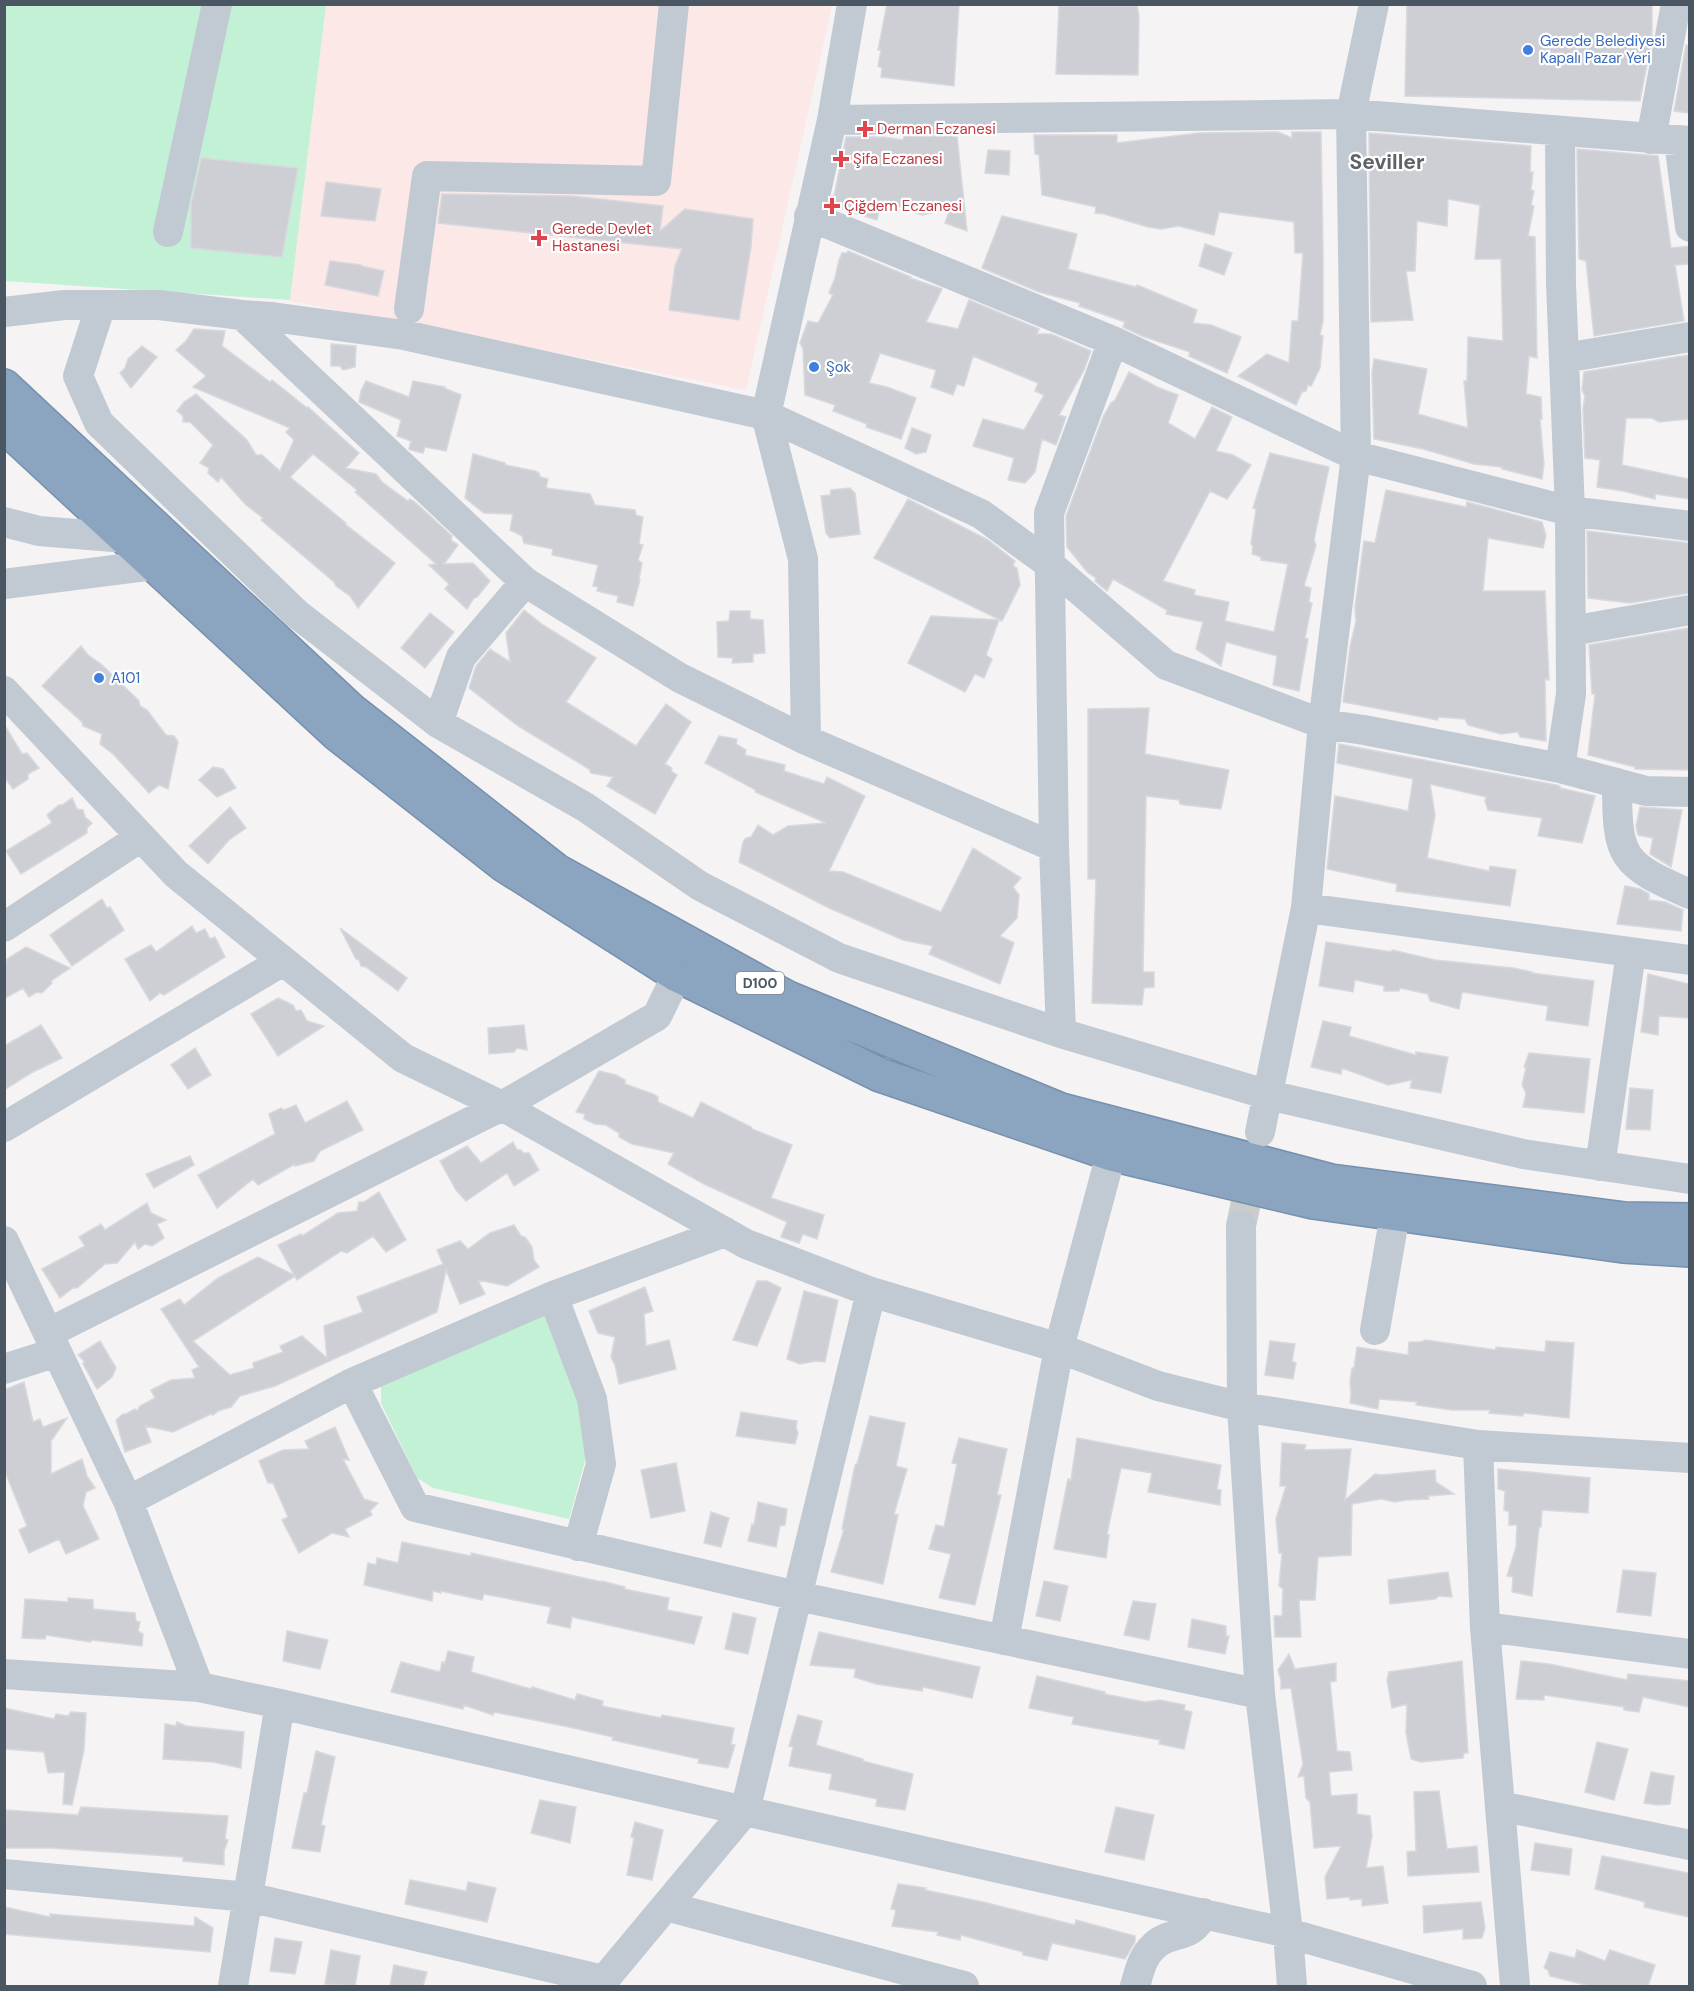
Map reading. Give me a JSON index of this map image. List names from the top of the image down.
{
  "streets": {
    "highway": ["D100"]
  },
  "districts": ["Seviller"],
  "places": {
    "other": ["Gerede Belediyesi Kapalı Pazar Yeri", "Şok", "A101"],
    "health": [
      "Derman Eczanesi",
      "Şifa Eczanesi",
      "Çiğdem Eczanesi",
      "Gerede Devlet Hastanesi"
    ]
  }
}
